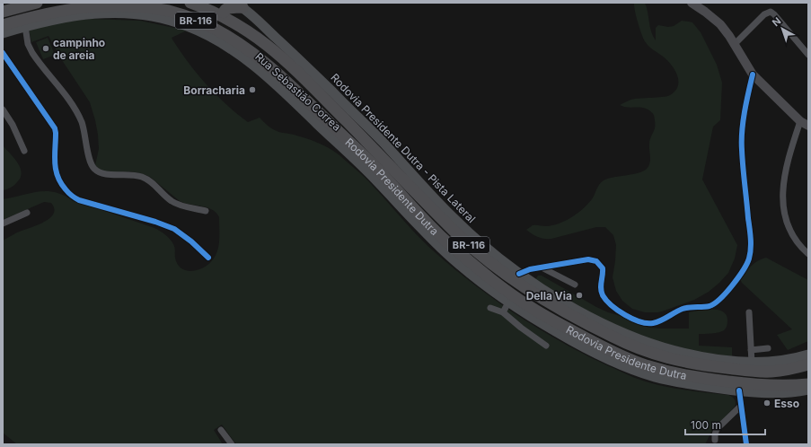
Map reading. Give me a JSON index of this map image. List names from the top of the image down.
{
  "streets": {
    "highway": ["BR-116", "Rodovia Presidente Dutra"],
    "main road": ["Rua Sebastião Correa", "Rodovia Presidente Dutra - Pista Lateral"]
  },
  "places": [
    "campinho de areia",
    "Borracharia",
    "Della Via",
    "Esso"
  ],
  "scale_bar": "100 m",
  "north": "top left"
}
